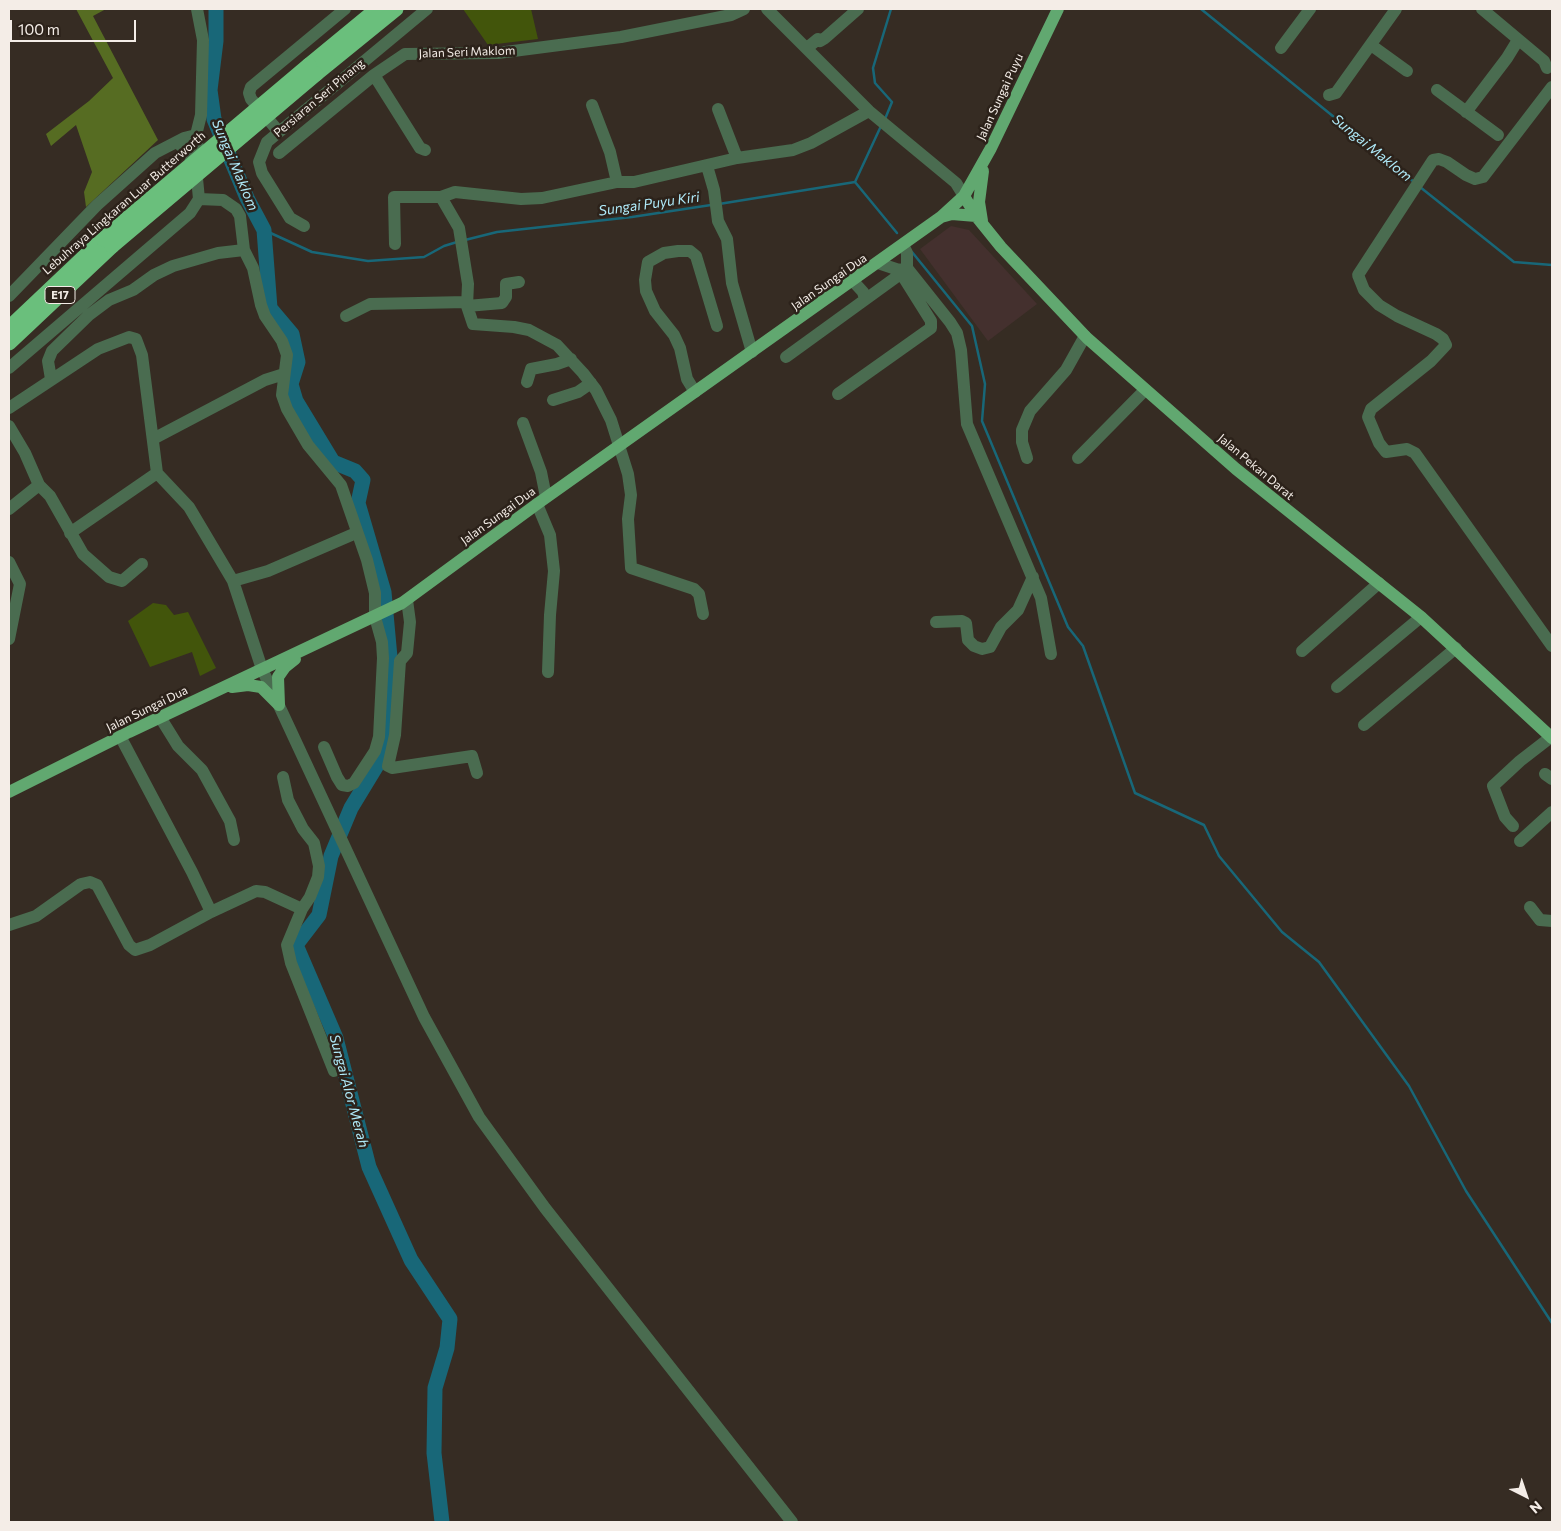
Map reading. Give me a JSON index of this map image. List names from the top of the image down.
{
  "streets": {
    "highway": ["Lebuhraya Lingkaran Luar Butterworth", "E17"],
    "main road": ["Jalan Sungai Puyu", "Jalan Sungai Dua", "Jalan Pekan Darat"],
    "street": ["Jalan Seri Maklom", "Persiaran Seri Pinang"]
  },
  "crossings": [
    ["Jalan Sungai Puyu", "Jalan Sungai Dua"],
    ["Jalan Sungai Puyu", "Jalan Pekan Darat"],
    ["Jalan Sungai Dua", "Jalan Pekan Darat"]
  ],
  "water": ["Sungai Maklom", "Sungai Puyu Kiri", "Sungai Alor Merah"],
  "scale_bar": "100 m",
  "north": "bottom right"
}
